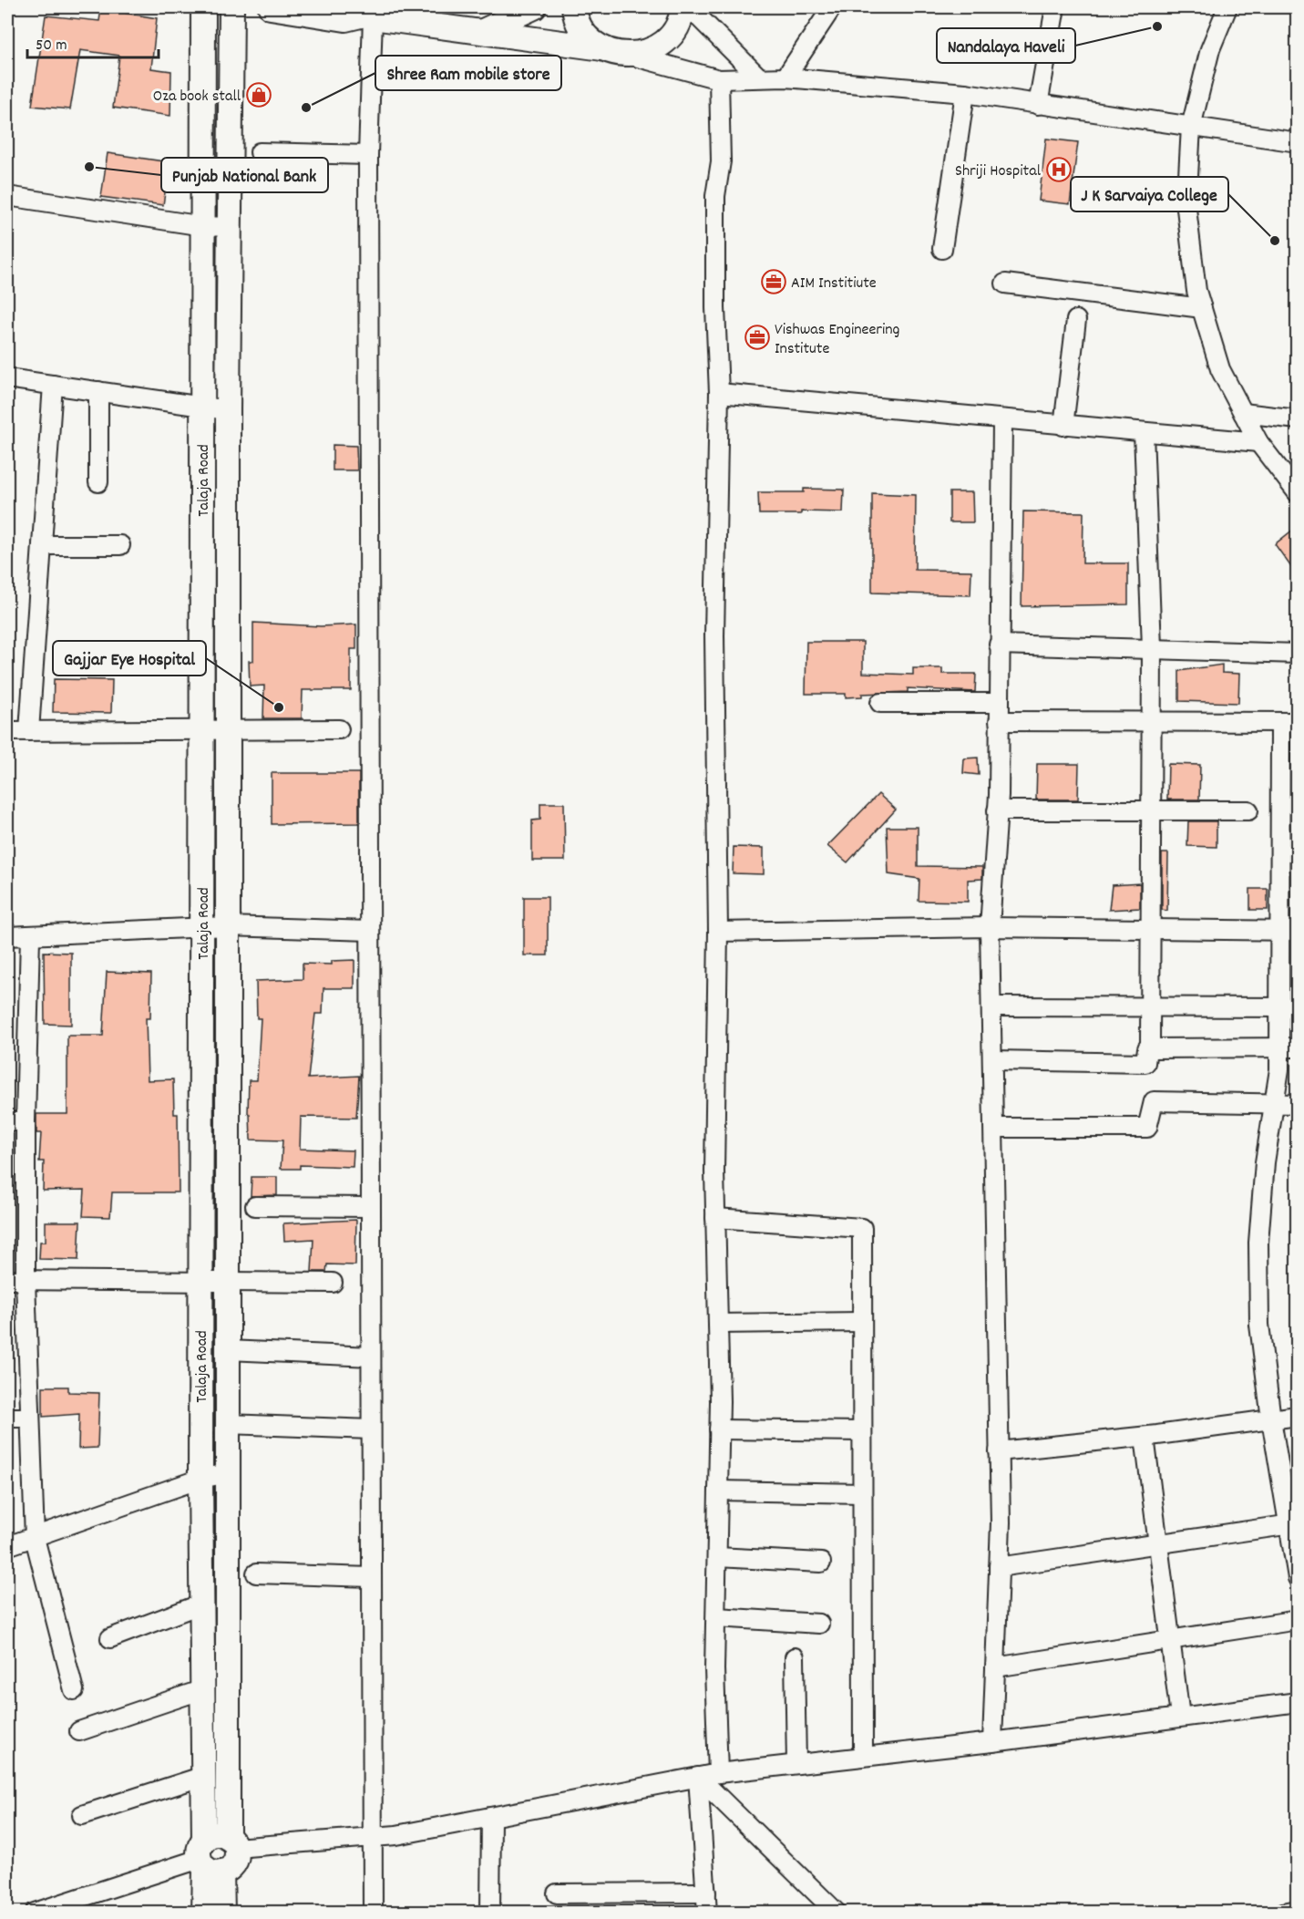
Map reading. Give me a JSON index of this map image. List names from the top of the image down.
{
  "streets": {
    "main road": ["Talaja Road"]
  },
  "places": {
    "other": [
      "Nandalaya Haveli",
      "Shree Ram mobile store",
      "Punjab National Bank",
      "J K Sarvaiya College",
      "Gajjar Eye Hospital"
    ],
    "shop": ["Oza book stall"],
    "hospital": ["Shriji Hospital"],
    "office": ["AIM Institiute", "Vishwas Engineering Institute"]
  },
  "scale_bar": "50 m"
}
